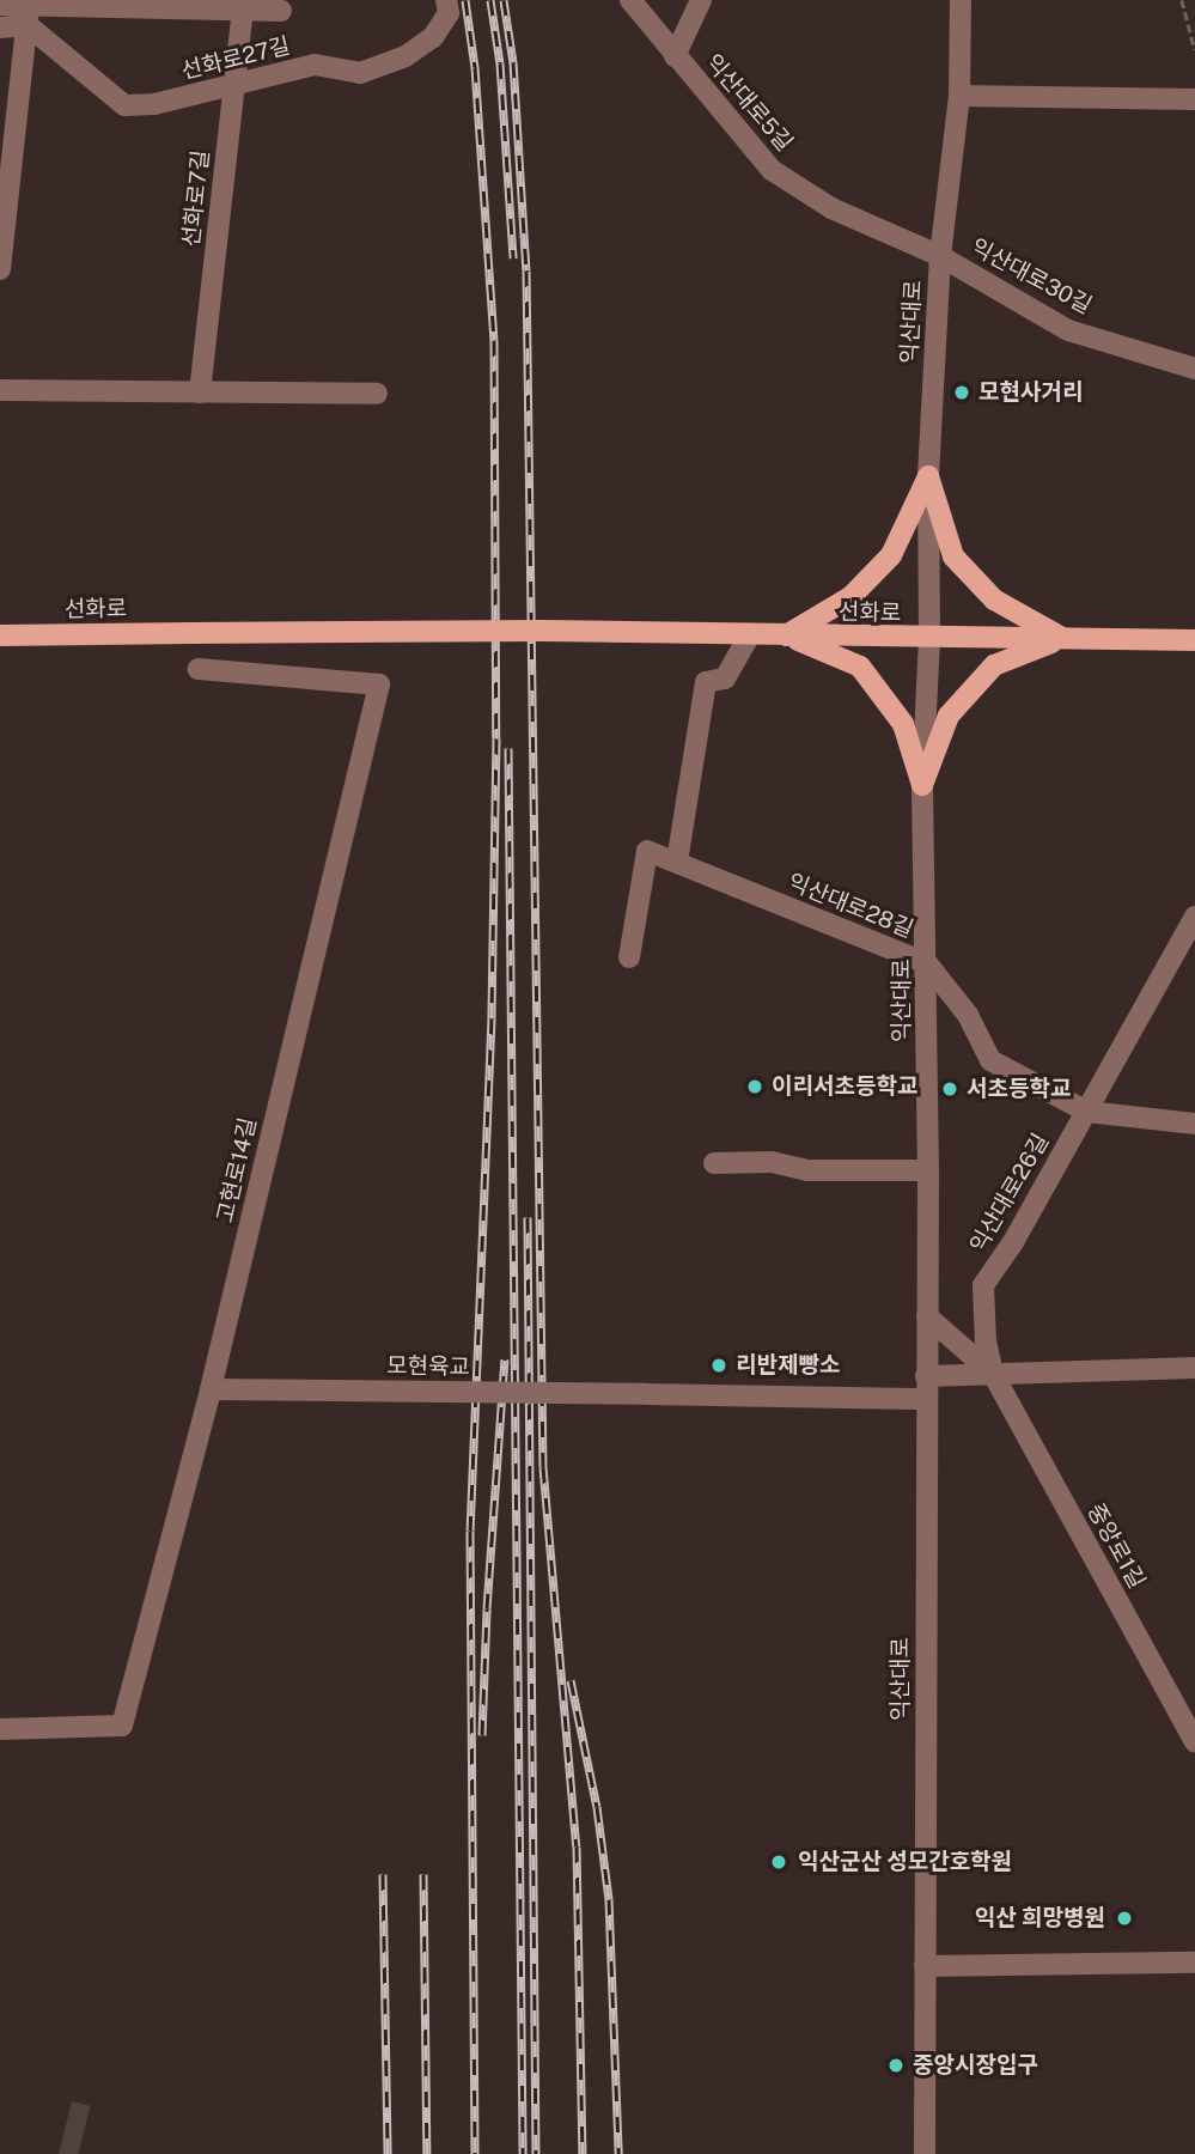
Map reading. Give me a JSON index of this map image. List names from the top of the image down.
{
  "streets": {
    "main road": ["선화로"],
    "street": [
      "선화로27길",
      "익산대로5길",
      "선화로7길",
      "익산대로30길",
      "익산대로",
      "익산대로28길",
      "고현로14길",
      "익산대로26길",
      "모현육교",
      "중앙로1길"
    ]
  },
  "crossings": [
    ["선화로27길", "선화로7길"],
    ["익산대로5길", "익산대로30길"],
    ["익산대로5길", "익산대로"],
    ["익산대로30길", "익산대로"],
    ["익산대로", "선화로"],
    ["익산대로", "익산대로28길"],
    ["익산대로", "모현육교"],
    ["익산대로28길", "익산대로26길"],
    ["고현로14길", "모현육교"],
    ["익산대로26길", "중앙로1길"]
  ],
  "places": [
    "모현사거리",
    "이리서초등학교",
    "서초등학교",
    "리반제빵소",
    "익산군산 성모간호학원",
    "익산 희망병원",
    "중앙시장입구"
  ]
}
